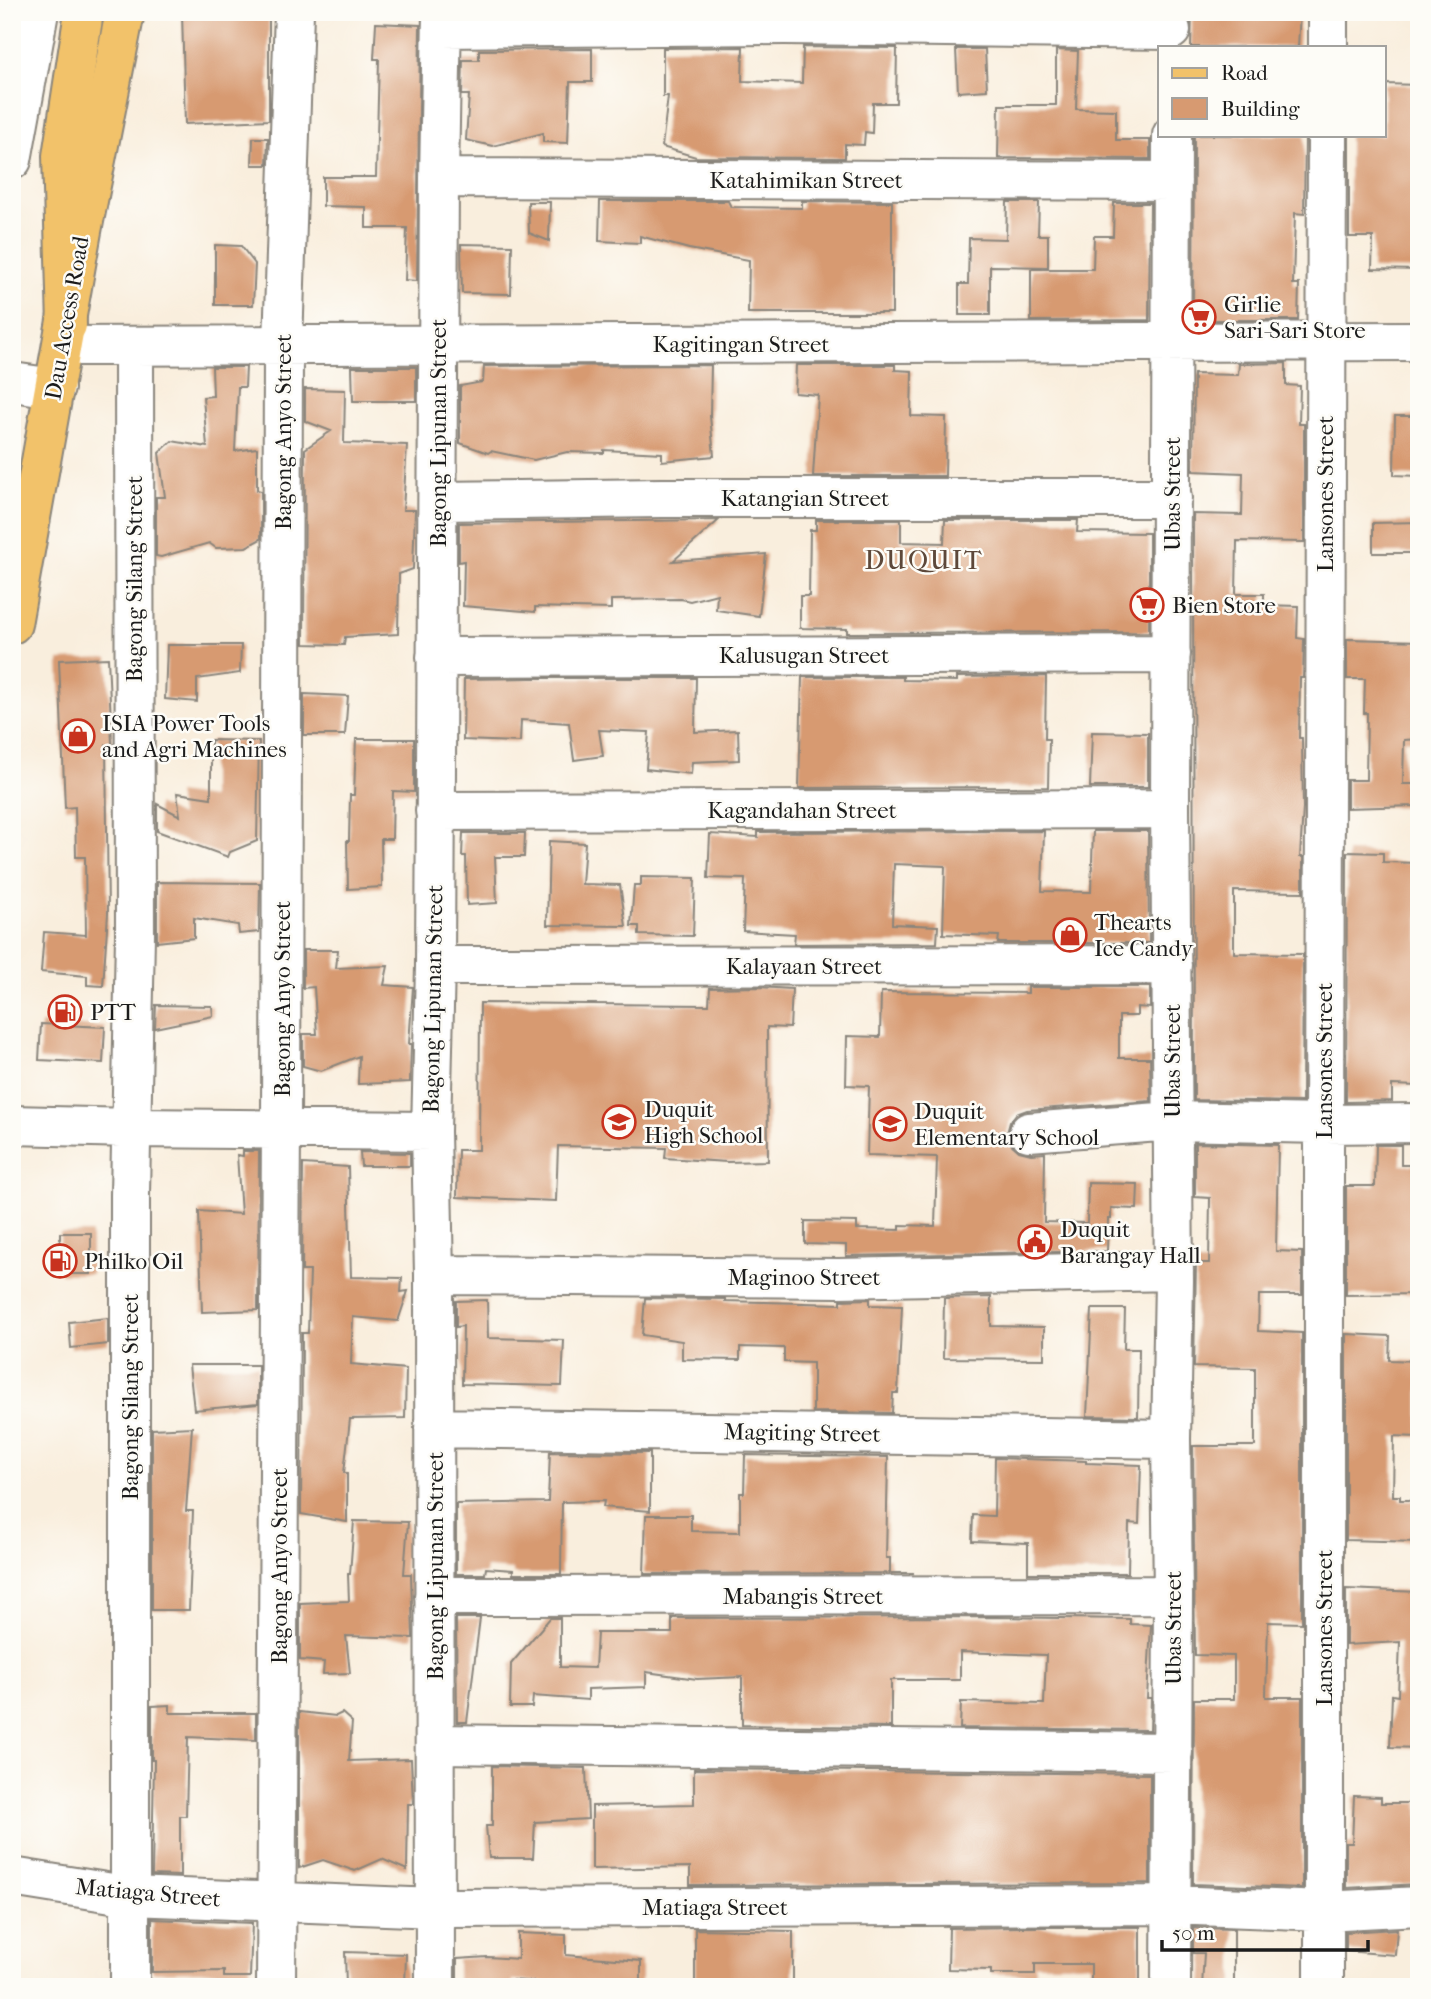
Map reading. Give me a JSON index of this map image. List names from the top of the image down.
{
  "streets": {
    "main road": ["Dau Access Road"],
    "street": [
      "Katahimikan Street",
      "Kagitingan Street",
      "Bagong Anyo Street",
      "Bagong Lipunan Street",
      "Ubas Street",
      "Lansones Street",
      "Katangian Street",
      "Bagong Silang Street",
      "Kalusugan Street",
      "Kagandahan Street",
      "Kalayaan Street",
      "Maginoo Street",
      "Magiting Street",
      "Mabangis Street",
      "Matiaga Street"
    ]
  },
  "crossings": [
    ["Katahimikan Street", "Bagong Lipunan Street"],
    ["Katahimikan Street", "Ubas Street"],
    ["Dau Access Road", "Kagitingan Street"],
    ["Kagitingan Street", "Bagong Anyo Street"],
    ["Kagitingan Street", "Bagong Lipunan Street"],
    ["Kagitingan Street", "Ubas Street"],
    ["Kagitingan Street", "Lansones Street"],
    ["Kagitingan Street", "Bagong Silang Street"],
    ["Bagong Anyo Street", "Matiaga Street"],
    ["Bagong Lipunan Street", "Katangian Street"],
    ["Bagong Lipunan Street", "Kalusugan Street"],
    ["Bagong Lipunan Street", "Kagandahan Street"],
    ["Bagong Lipunan Street", "Kalayaan Street"],
    ["Bagong Lipunan Street", "Maginoo Street"],
    ["Bagong Lipunan Street", "Magiting Street"],
    ["Bagong Lipunan Street", "Mabangis Street"],
    ["Bagong Lipunan Street", "Matiaga Street"],
    ["Ubas Street", "Katangian Street"],
    ["Ubas Street", "Kalusugan Street"],
    ["Ubas Street", "Kagandahan Street"],
    ["Ubas Street", "Kalayaan Street"],
    ["Ubas Street", "Maginoo Street"],
    ["Ubas Street", "Magiting Street"],
    ["Ubas Street", "Mabangis Street"],
    ["Ubas Street", "Matiaga Street"],
    ["Lansones Street", "Matiaga Street"],
    ["Bagong Silang Street", "Matiaga Street"]
  ],
  "districts": ["DUQUIT"],
  "places": {
    "supermarket": ["Girlie Sari-Sari Store", "Bien Store"],
    "shop": ["ISIA Power Tools and Agri Machines", "Thearts Ice Candy"],
    "fuel station": ["PTT", "Philko Oil"],
    "school or university": ["Duquit High School", "Duquit Elementary School"],
    "public building": ["Duquit Barangay Hall"]
  },
  "legend": ["Road", "Building"],
  "scale_bar": "50 m"
}
